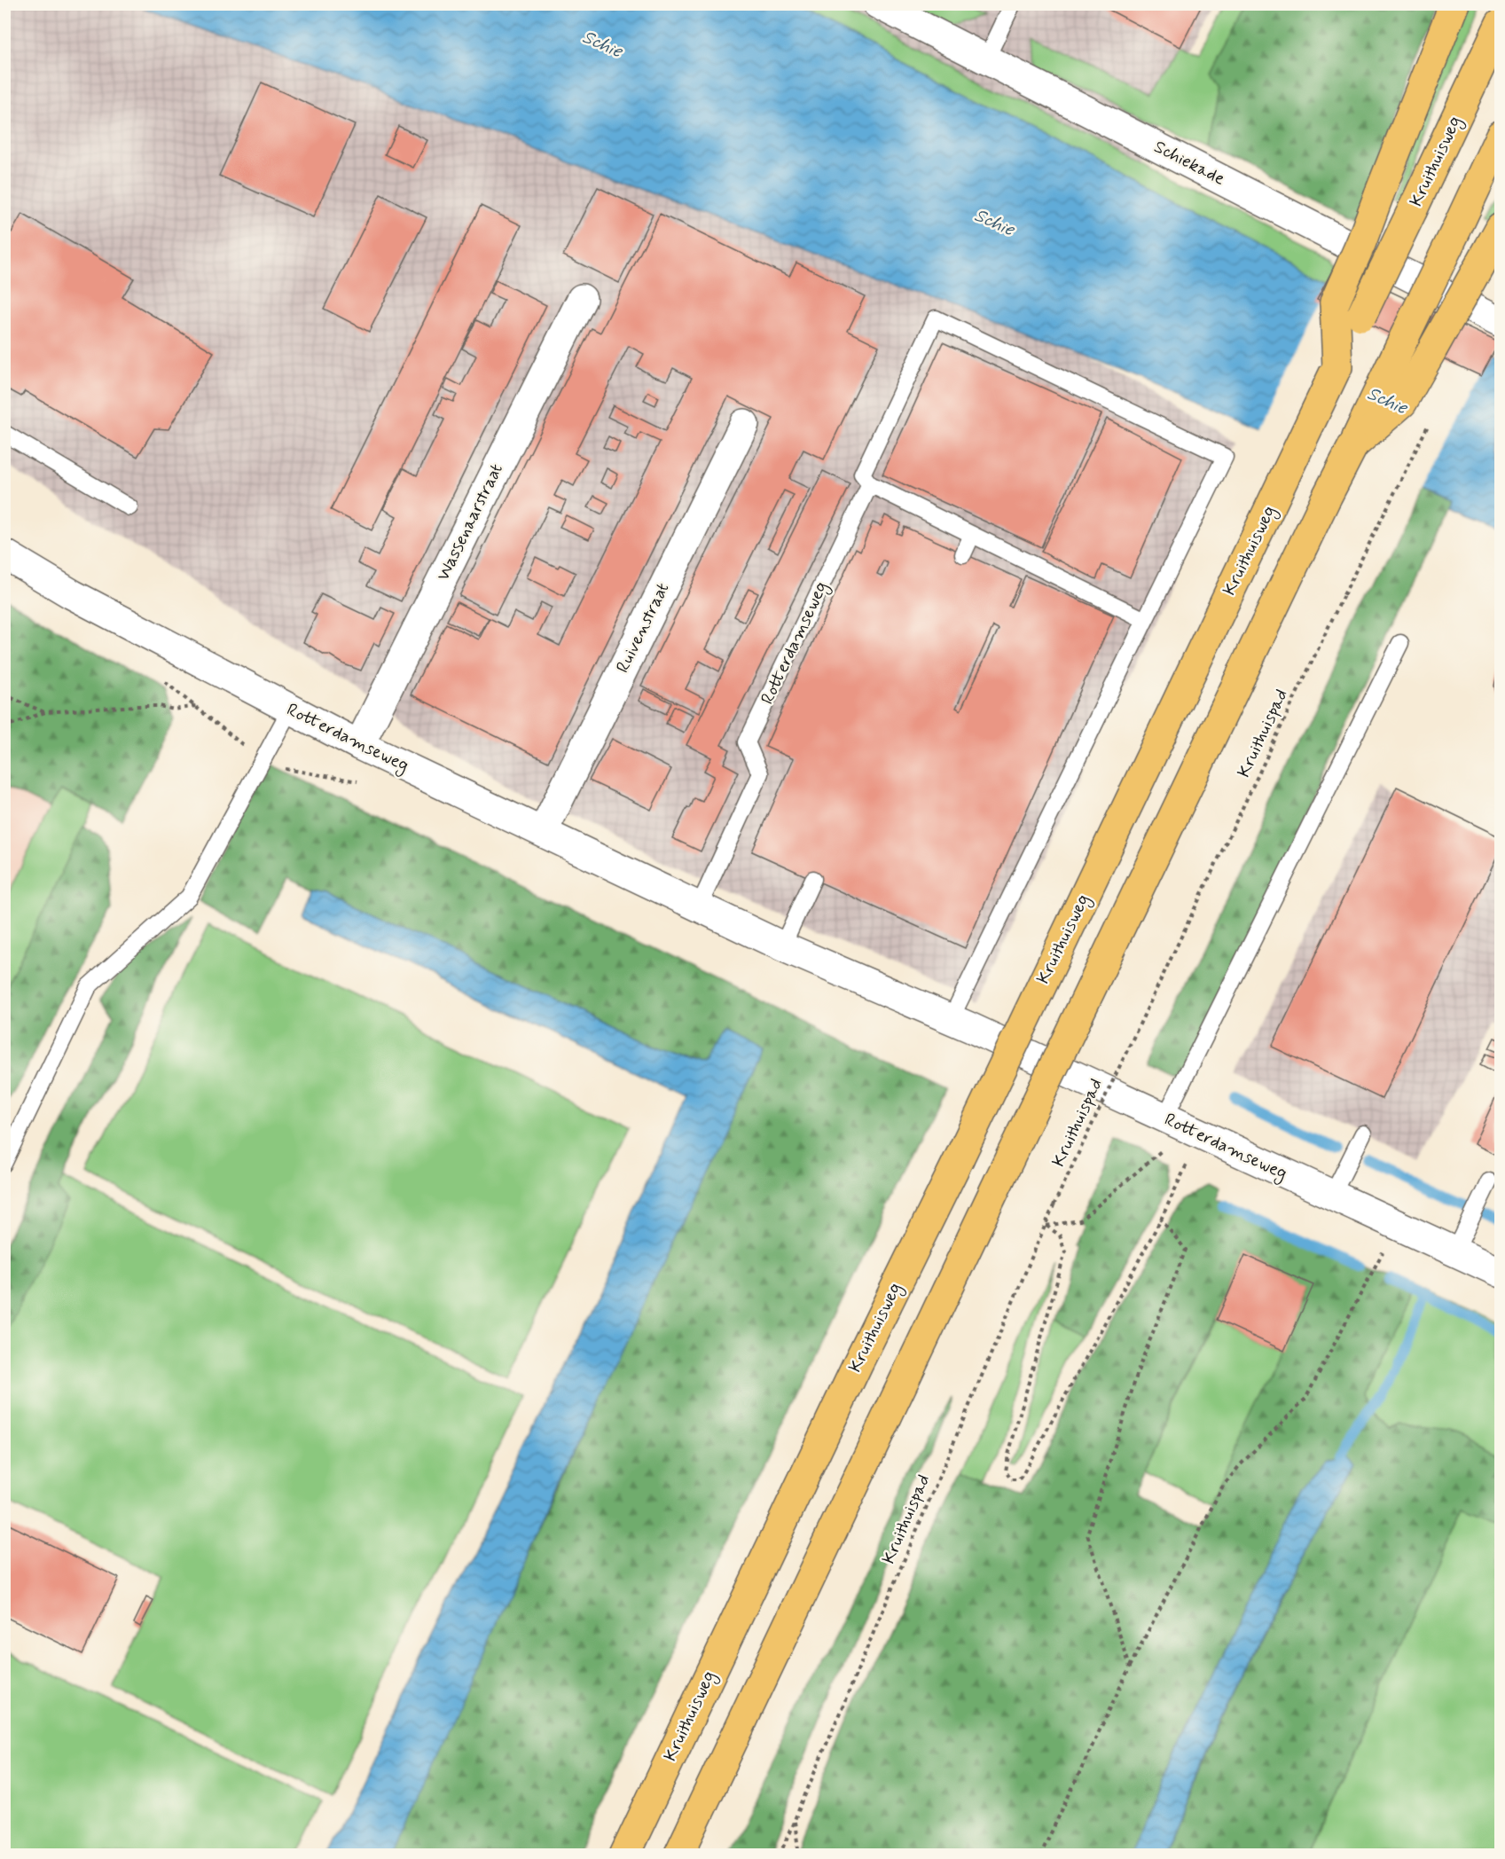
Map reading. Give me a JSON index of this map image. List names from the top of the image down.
{
  "streets": {
    "highway": ["Kruithuisweg"],
    "street": [
      "Schiekade",
      "Wassenaarstraat",
      "Ruivenstraat",
      "Rotterdamseweg"
    ],
    "path": ["Kruithuispad"]
  },
  "crossings": [
    ["Wassenaarstraat", "Rotterdamseweg"],
    ["Ruivenstraat", "Rotterdamseweg"]
  ],
  "water": ["Schie"]
}
